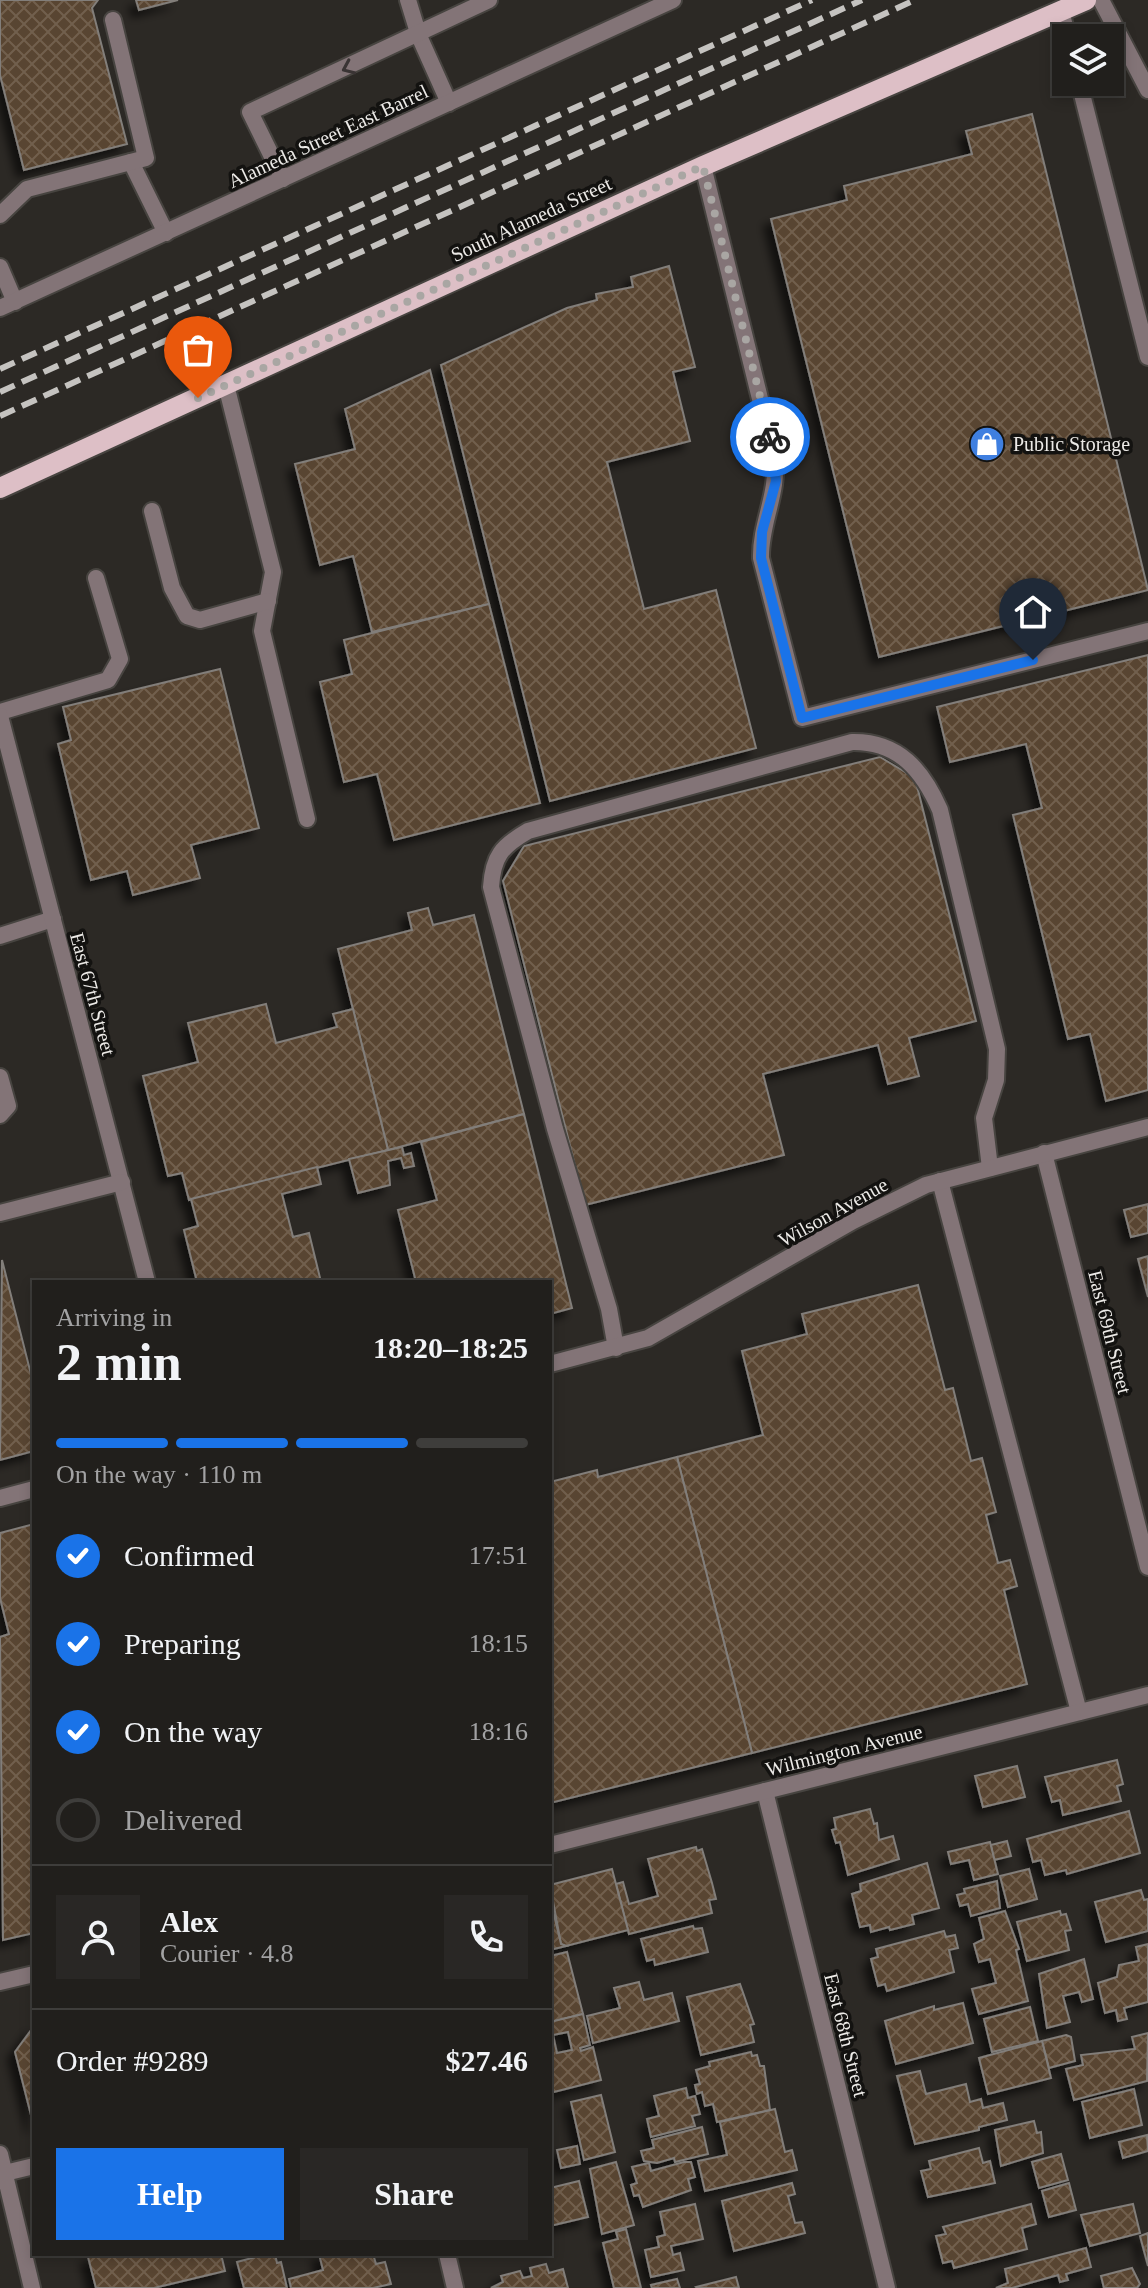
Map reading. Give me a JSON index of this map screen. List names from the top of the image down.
{
  "streets": {
    "main road": ["South Alameda Street"],
    "street": [
      "Alameda Street East Barrel",
      "East 67th Street",
      "Wilson Avenue",
      "East 69th Street",
      "Wilmington Avenue",
      "East 68th Street"
    ]
  },
  "crossings": [
    ["Wilson Avenue", "East 69th Street"],
    ["Wilmington Avenue", "East 68th Street"]
  ],
  "places": {
    "shop": ["Public Storage"]
  },
  "page": {
    "heading": ["2 min", "Arriving in", "18:20–18:25"],
    "panel": [
      "Alex",
      "Courier · 4.8",
      "Order #9289",
      "$27.46"
    ],
    "bar": "On the way · 110 m",
    "list": [
      ["Confirmed", "17:51"],
      ["Preparing", "18:15"],
      ["On the way", "18:16"],
      "Delivered"
    ],
    "buttons": ["Help", "Share"]
  }
}
